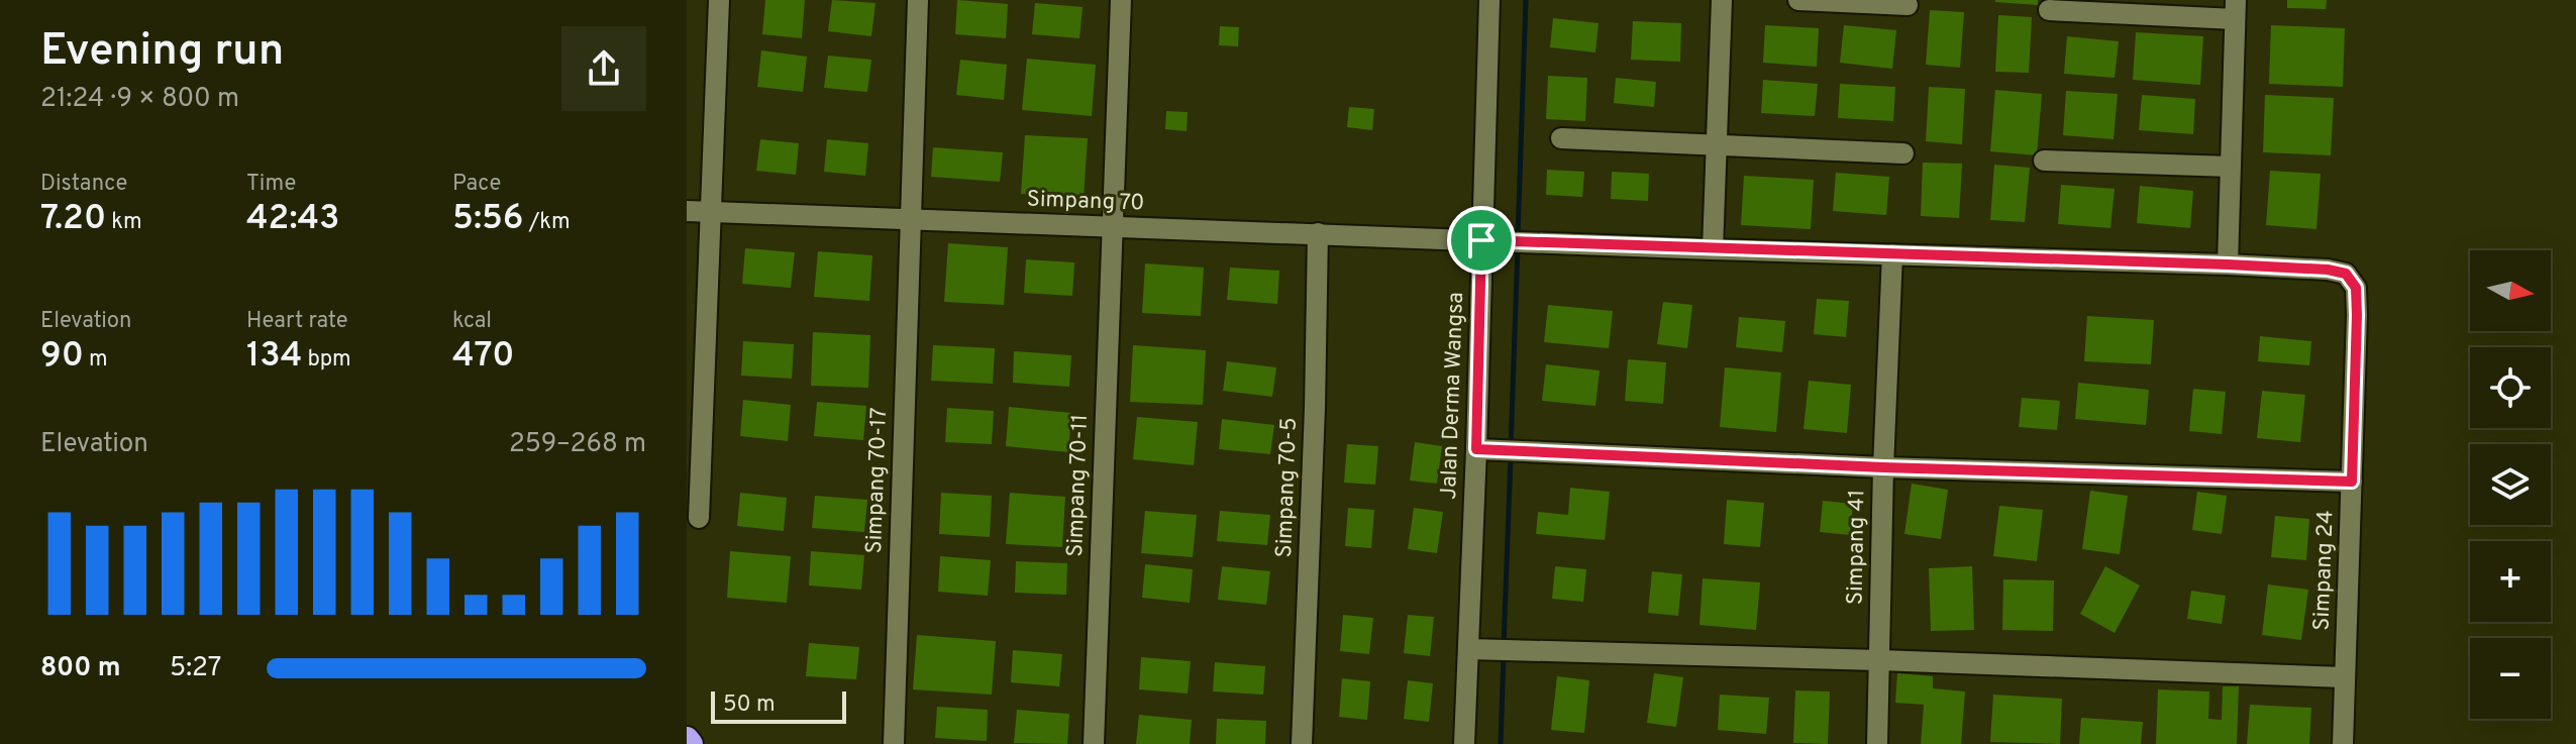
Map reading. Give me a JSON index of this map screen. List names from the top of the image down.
{
  "streets": {
    "street": [
      "Simpang 70",
      "Jalan Derma Wangsa",
      "Simpang 70-17",
      "Simpang 70-11",
      "Simpang 70-5",
      "Simpang 41",
      "Simpang 24"
    ]
  },
  "crossings": [
    ["Simpang 70", "Jalan Derma Wangsa"],
    ["Simpang 70", "Simpang 70-17"],
    ["Simpang 70", "Simpang 70-11"],
    ["Simpang 70", "Simpang 70-5"],
    ["Simpang 70", "Simpang 41"],
    ["Simpang 70", "Simpang 24"]
  ],
  "scale_bar": "50 m",
  "north": "right",
  "page": {
    "heading": ["Evening run", "21:24 · 9 × 800 m"],
    "stats": [
      ["Distance", "7.20 km"],
      ["Time", "42:43"],
      ["Pace", "5:56 /km"],
      ["Elevation", "90 m"],
      ["Heart rate", "134 bpm"],
      ["kcal", "470"]
    ],
    "map_buttons": ["+", "−"],
    "chart": ["Elevation", "259–268 m"],
    "list": [
      {
        "name": "800 m",
        "note": "5:27"
      }
    ],
    "scale": "50 m"
  }
}
